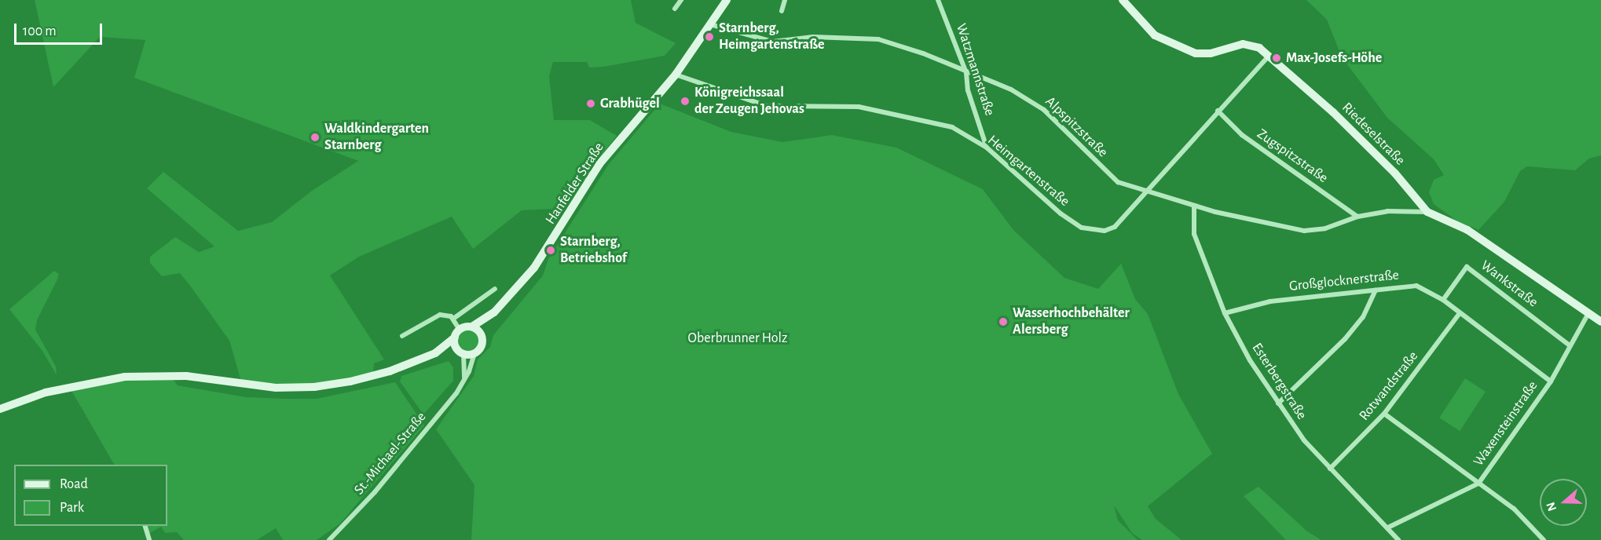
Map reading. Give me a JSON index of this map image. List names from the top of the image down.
{
  "streets": {
    "street": [
      "Watzmannstraße",
      "Alpspitzstraße",
      "Riedeselstraße",
      "Zugspitzstraße",
      "Heimgartenstraße",
      "Hanfelder Straße",
      "Großglocknerstraße",
      "Wankstraße",
      "Esterbergstraße",
      "Rotwandstraße",
      "Waxensteinstraße",
      "St.-Michael-Straße"
    ]
  },
  "crossings": [
    ["Watzmannstraße", "Alpspitzstraße"],
    ["Watzmannstraße", "Heimgartenstraße"],
    ["Alpspitzstraße", "Riedeselstraße"],
    ["Alpspitzstraße", "Zugspitzstraße"],
    ["Alpspitzstraße", "Heimgartenstraße"],
    ["Alpspitzstraße", "Hanfelder Straße"],
    ["Alpspitzstraße", "Esterbergstraße"],
    ["Riedeselstraße", "Heimgartenstraße"],
    ["Riedeselstraße", "Waxensteinstraße"],
    ["Zugspitzstraße", "Heimgartenstraße"],
    ["Heimgartenstraße", "Hanfelder Straße"],
    ["Hanfelder Straße", "St.-Michael-Straße"],
    ["Großglocknerstraße", "Wankstraße"],
    ["Großglocknerstraße", "Esterbergstraße"],
    ["Großglocknerstraße", "Rotwandstraße"],
    ["Großglocknerstraße", "Waxensteinstraße"],
    ["Wankstraße", "Waxensteinstraße"],
    ["Esterbergstraße", "Rotwandstraße"],
    ["Esterbergstraße", "Waxensteinstraße"]
  ],
  "parks": ["Oberbrunner Holz"],
  "places": [
    "Starnberg, Heimgartenstraße",
    "Max-Josefs-Höhe",
    "Königreichssaal der Zeugen Jehovas",
    "Grabhügel",
    "Waldkindergarten Starnberg",
    "Starnberg, Betriebshof",
    "Wasserhochbehälter Alersberg"
  ],
  "legend": ["Road", "Park"],
  "scale_bar": "100 m",
  "north": "left"
}
